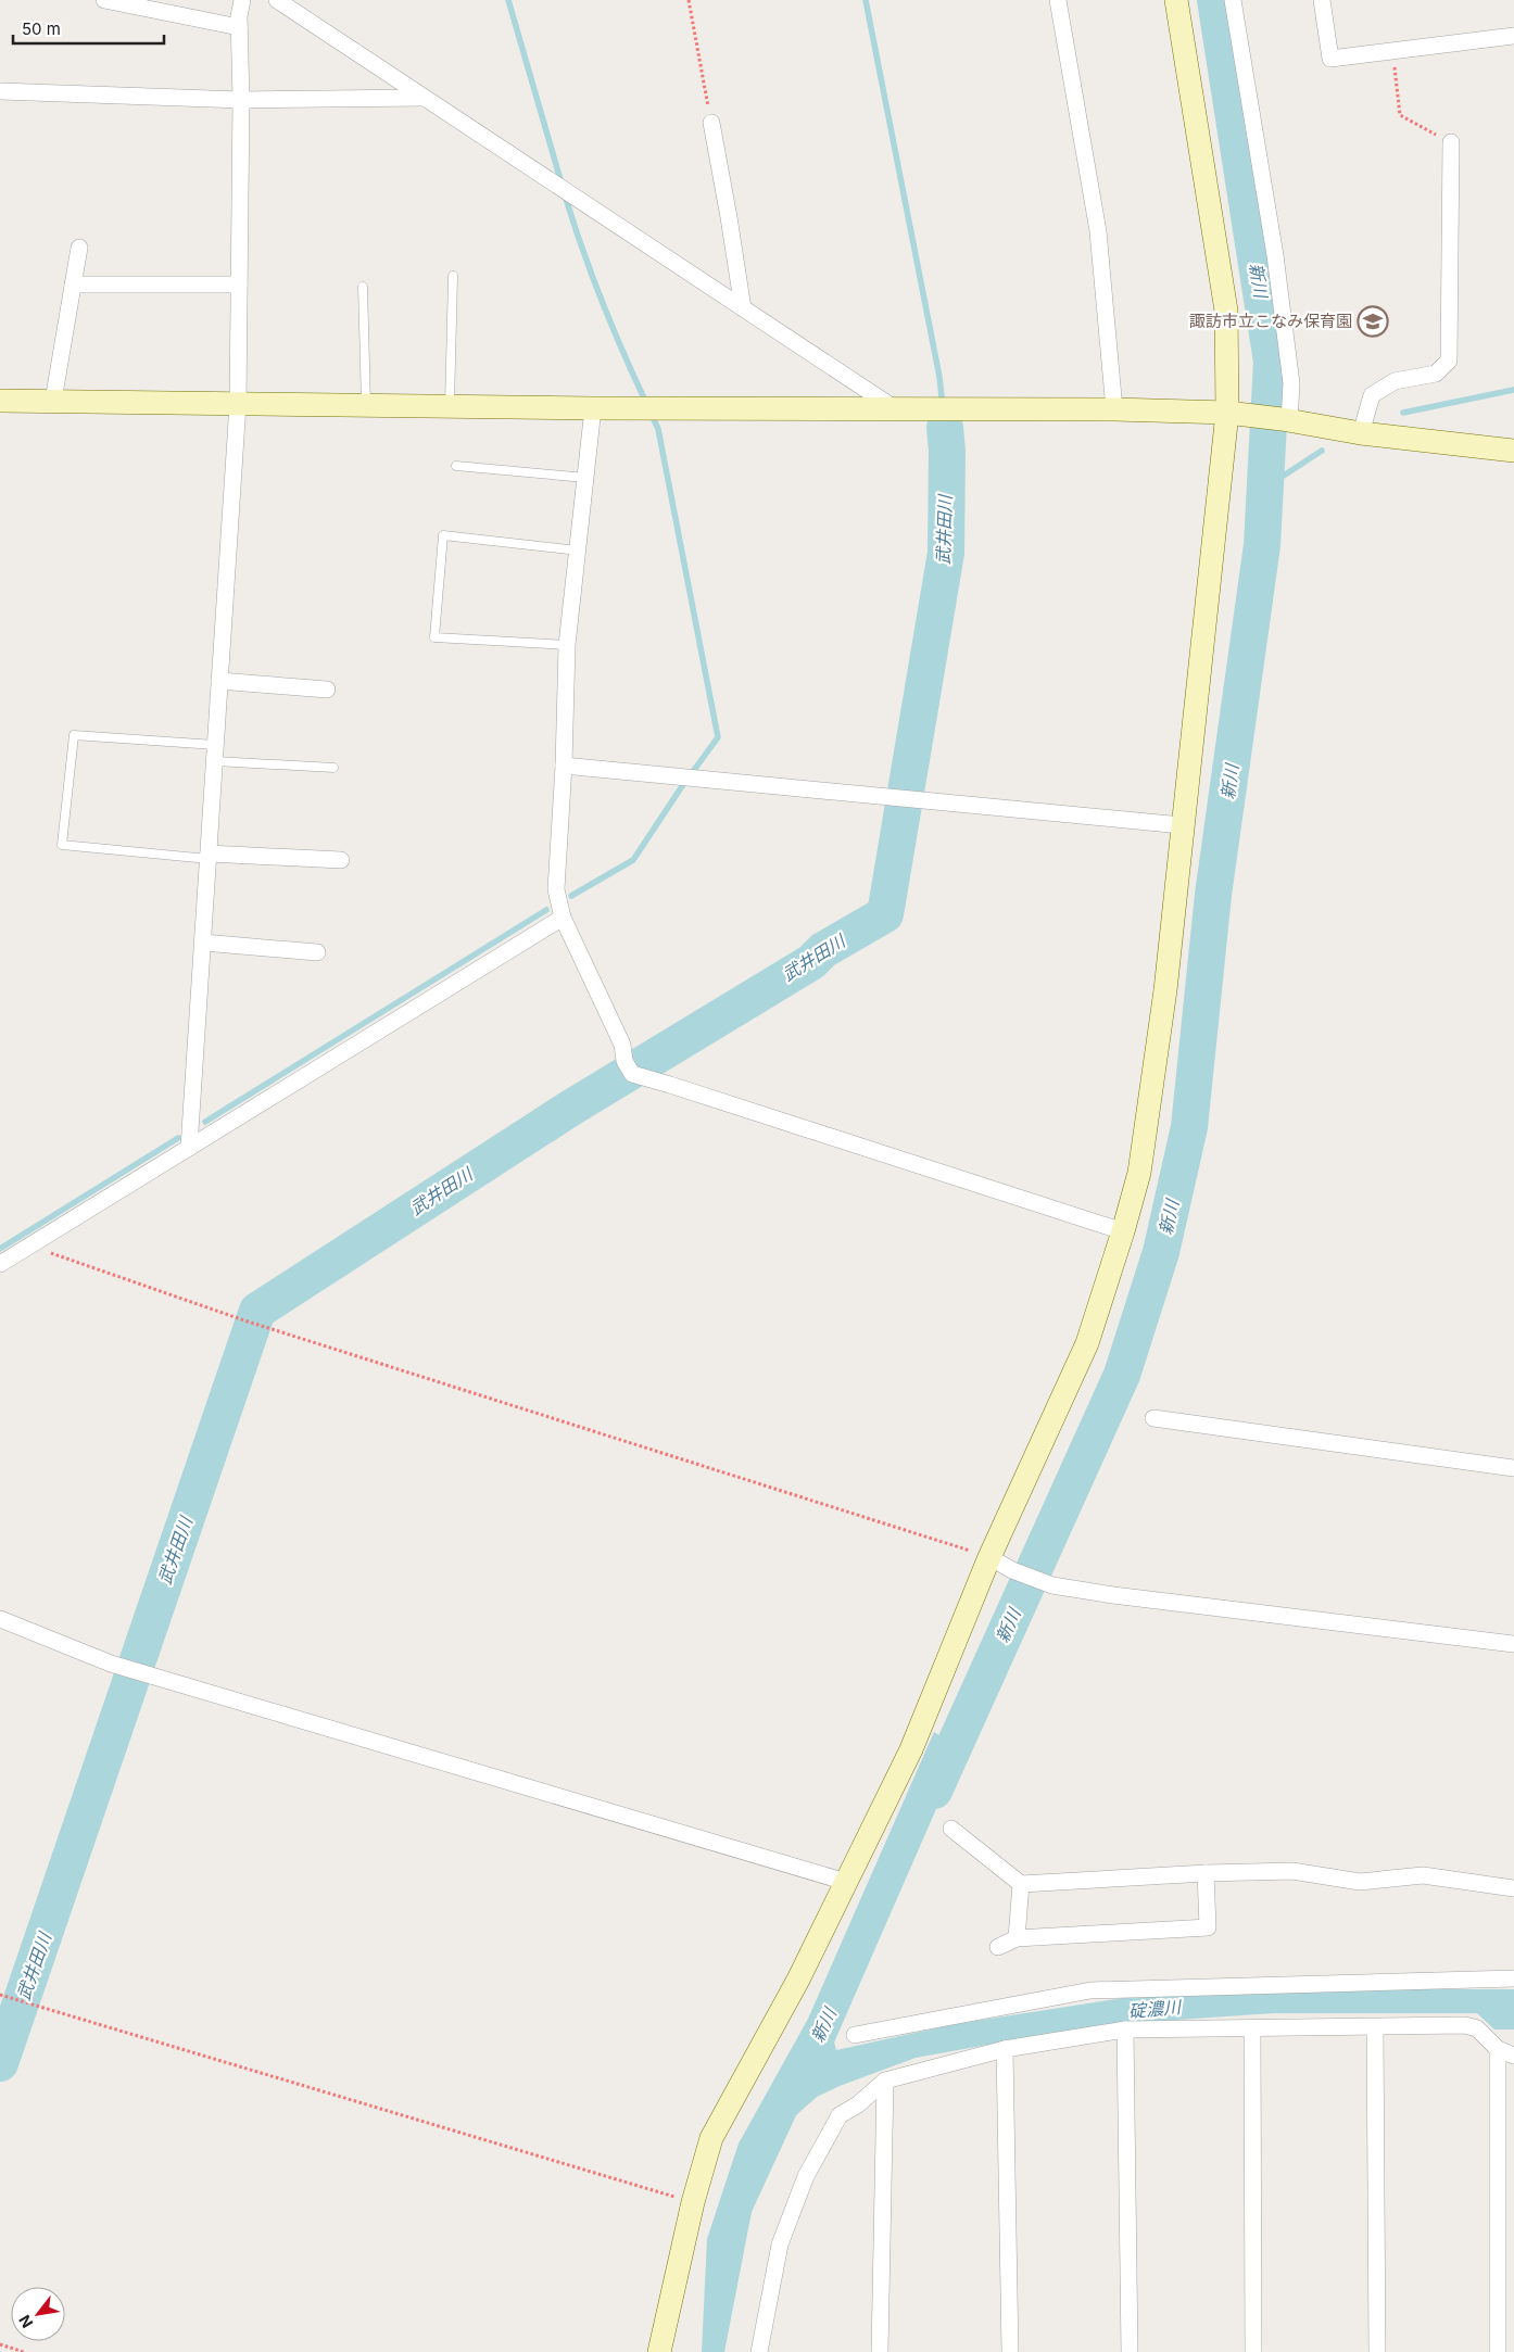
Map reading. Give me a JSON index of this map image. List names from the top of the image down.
{
  "water": ["新川", "武井田川", "碇濃川"],
  "places": {
    "school or university": ["諏訪市立こなみ保育園"]
  },
  "scale_bar": "50 m",
  "north": "bottom left"
}
